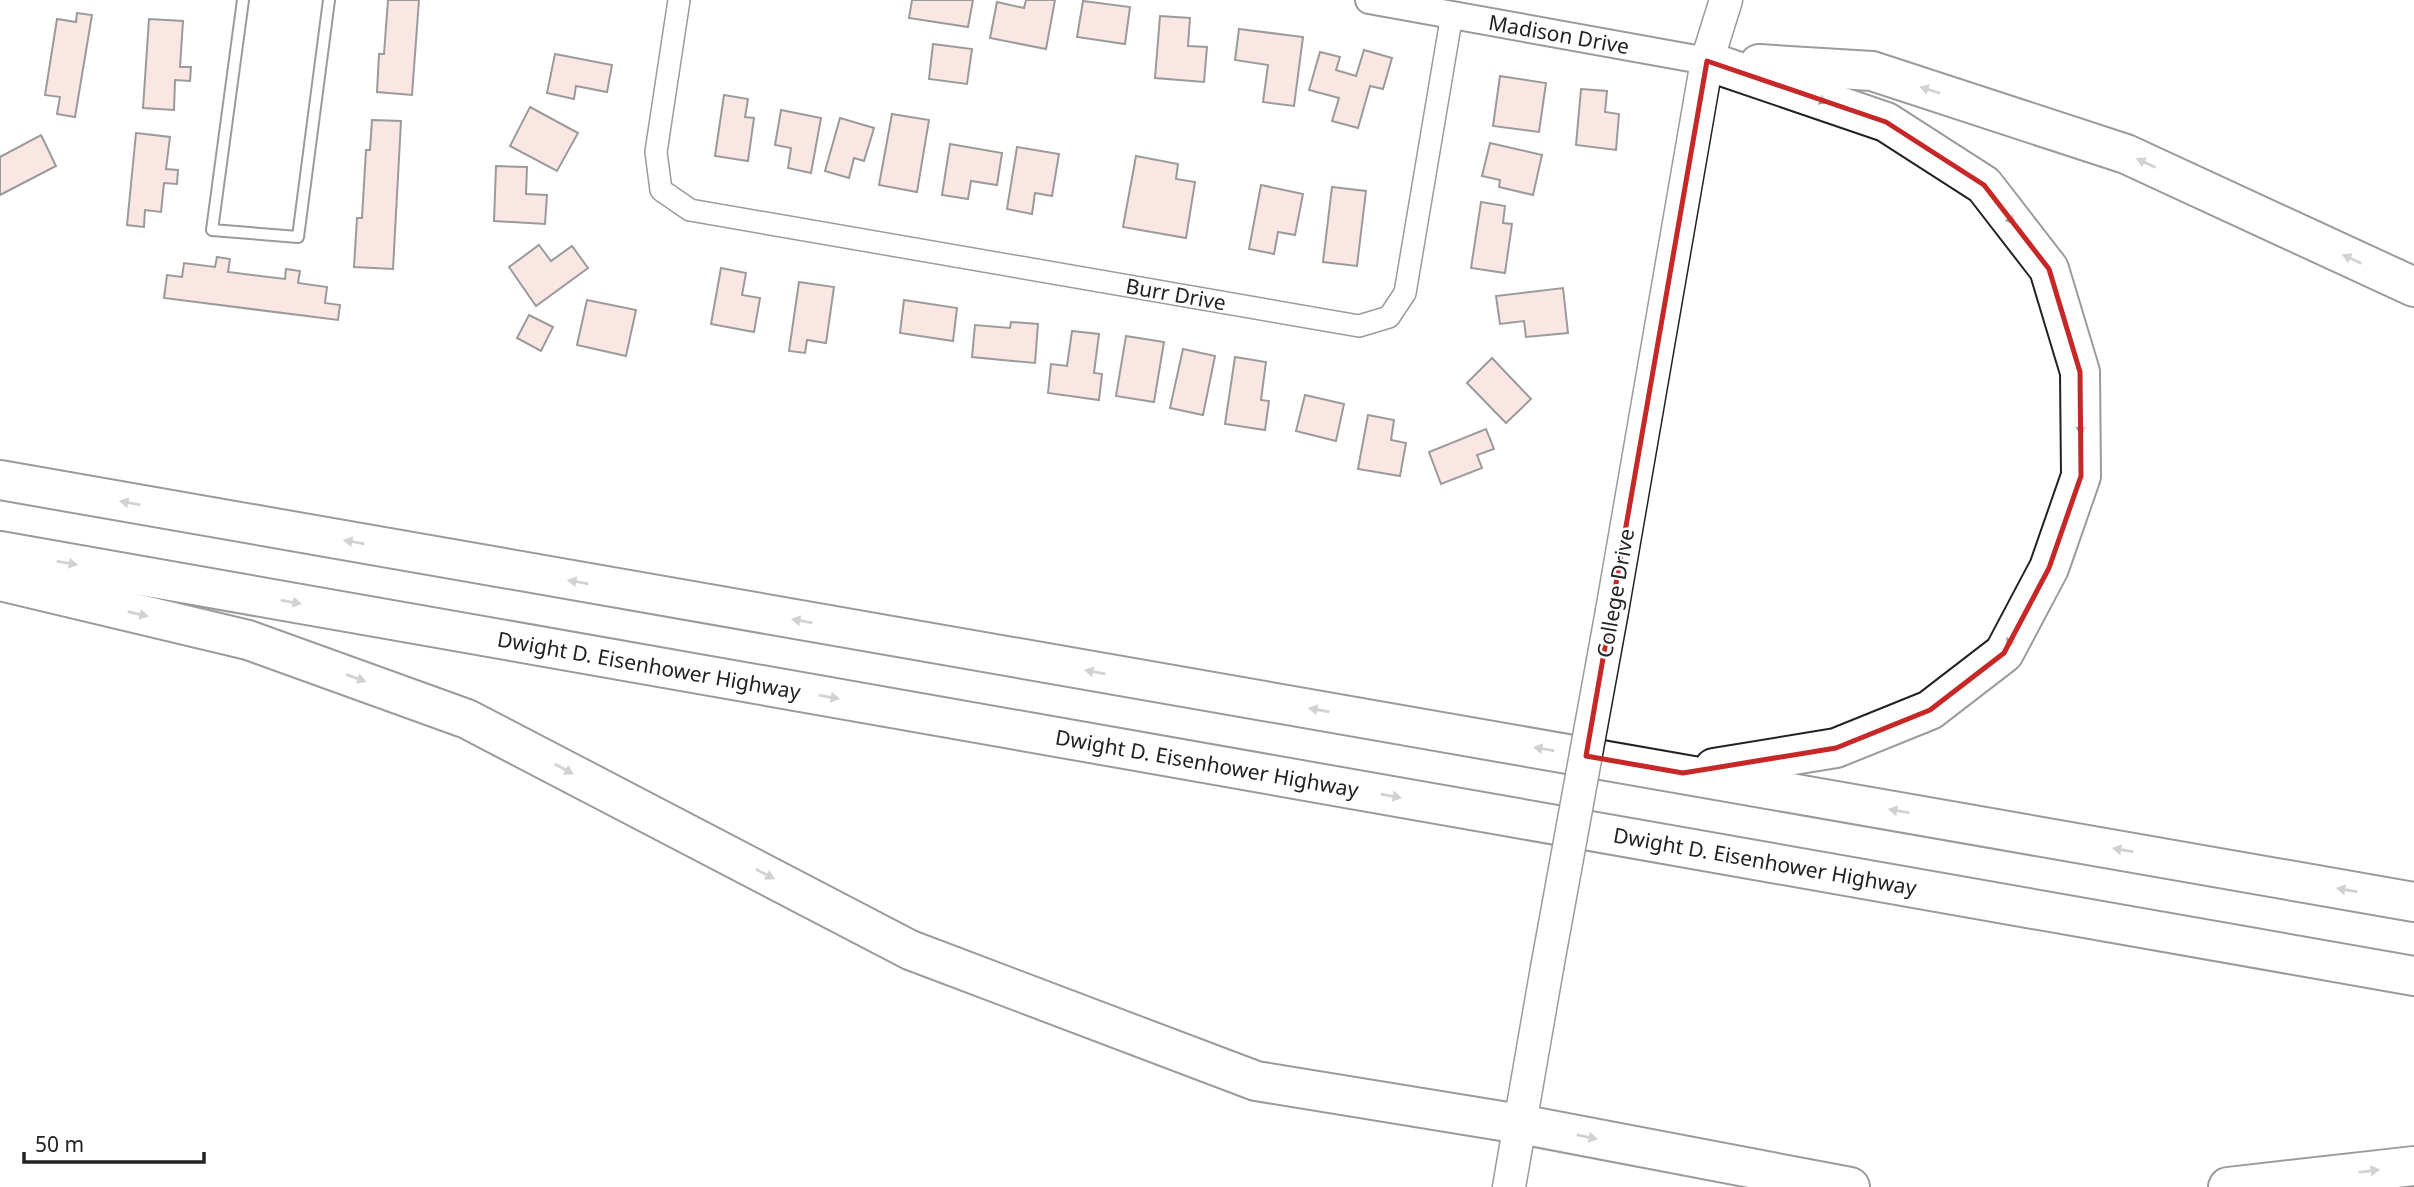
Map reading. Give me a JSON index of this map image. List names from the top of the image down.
{
  "streets": {
    "highway": ["Dwight D. Eisenhower Highway"],
    "main road": ["College Drive"],
    "street": ["Madison Drive", "Burr Drive"]
  },
  "crossings": [
    ["Madison Drive", "Burr Drive"],
    ["Madison Drive", "College Drive"]
  ],
  "scale_bar": "50 m"
}
